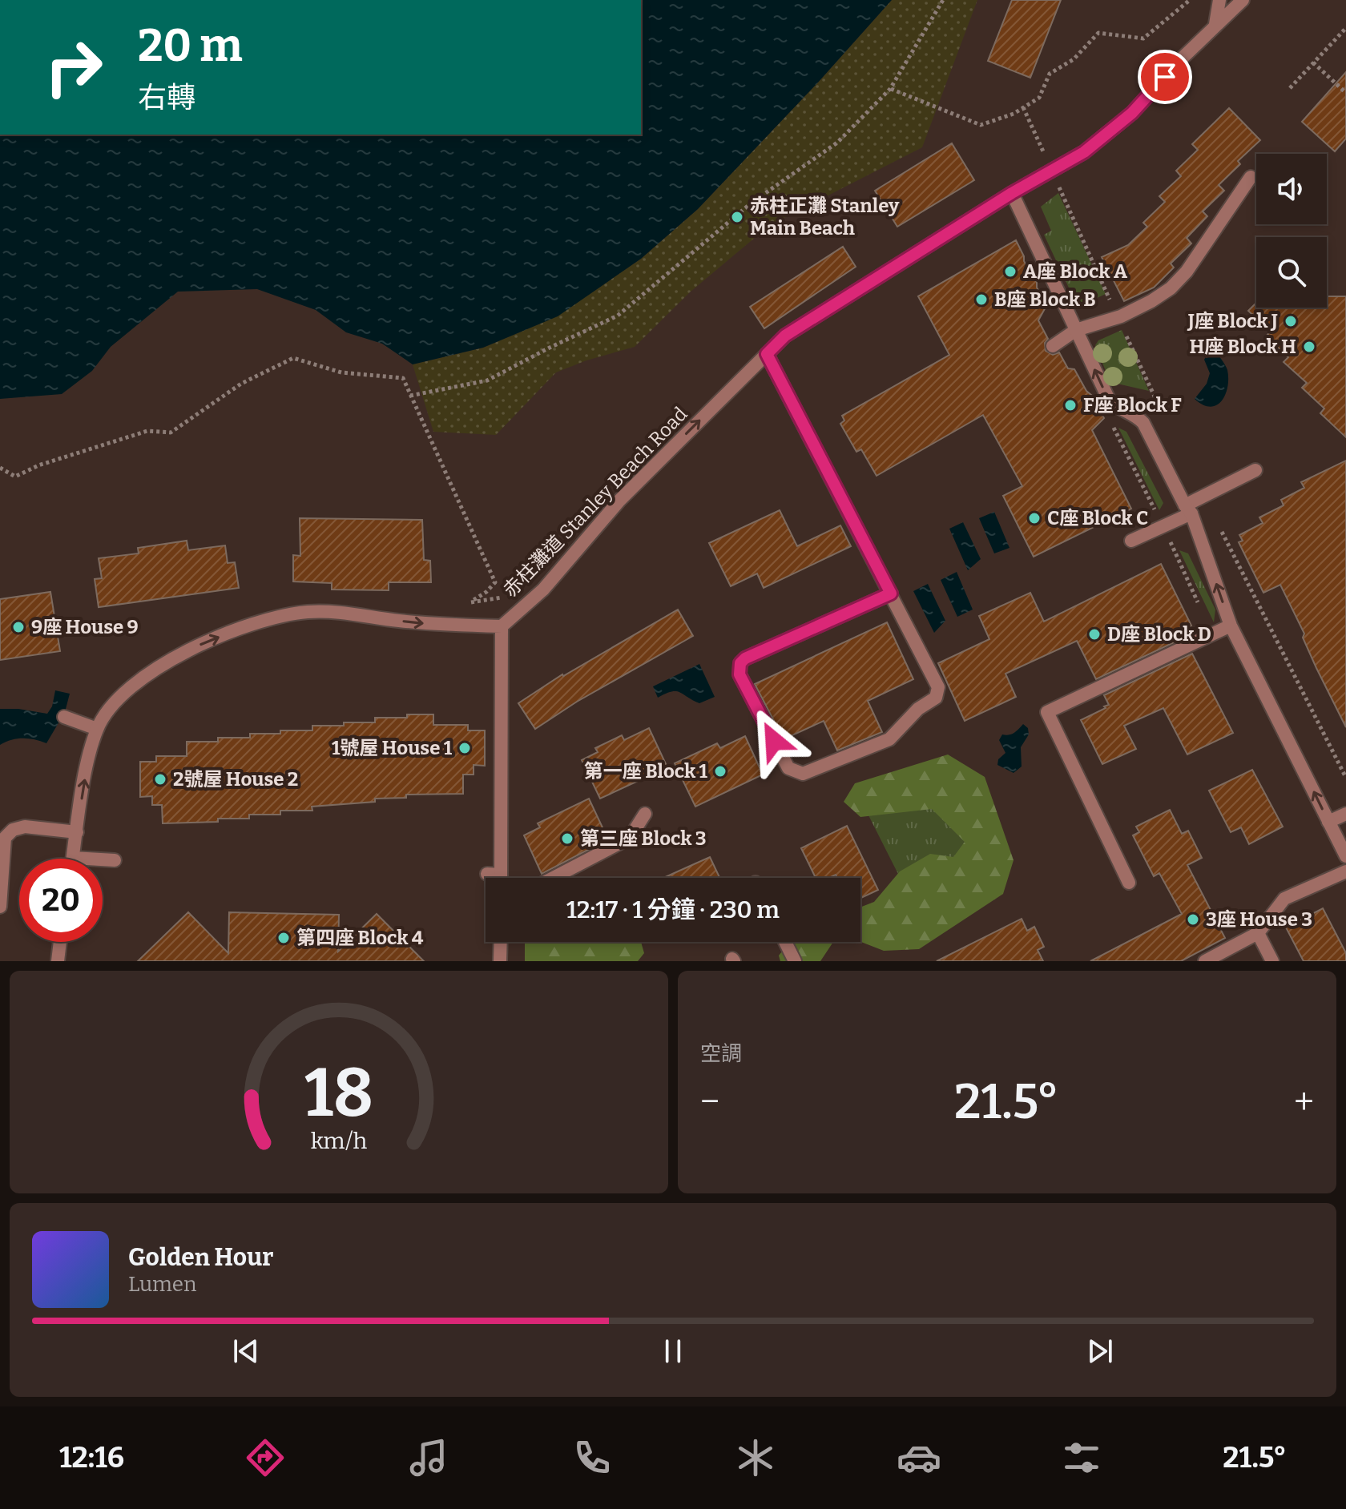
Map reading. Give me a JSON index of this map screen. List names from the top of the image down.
{
  "streets": {
    "street": ["赤柱灘道 Stanley Beach Road"]
  },
  "one_way": ["赤柱灘道 Stanley Beach Road"],
  "places": [
    "赤柱正灘 Stanley Main Beach",
    "A座 Block A",
    "B座 Block B",
    "J座 Block J",
    "H座 Block H",
    "F座 Block F",
    "C座 Block C",
    "9座 House 9",
    "D座 Block D",
    "1號屋 House 1",
    "第一座 Block 1",
    "2號屋 House 2",
    "第三座 Block 3",
    "3座 House 3",
    "第四座 Block 4"
  ],
  "page": {
    "turn": ["20 m", "右轉"],
    "limit": "20",
    "trip": "12:17 · 1 分鐘 · 230 m",
    "tile": "空調",
    "heat": ["−", "21.5°", "+"],
    "song": ["Golden Hour", "Lumen"],
    "tabs": ["12:16", "21.5°"],
    "gauge": ["18", "km/h"]
  }
}
